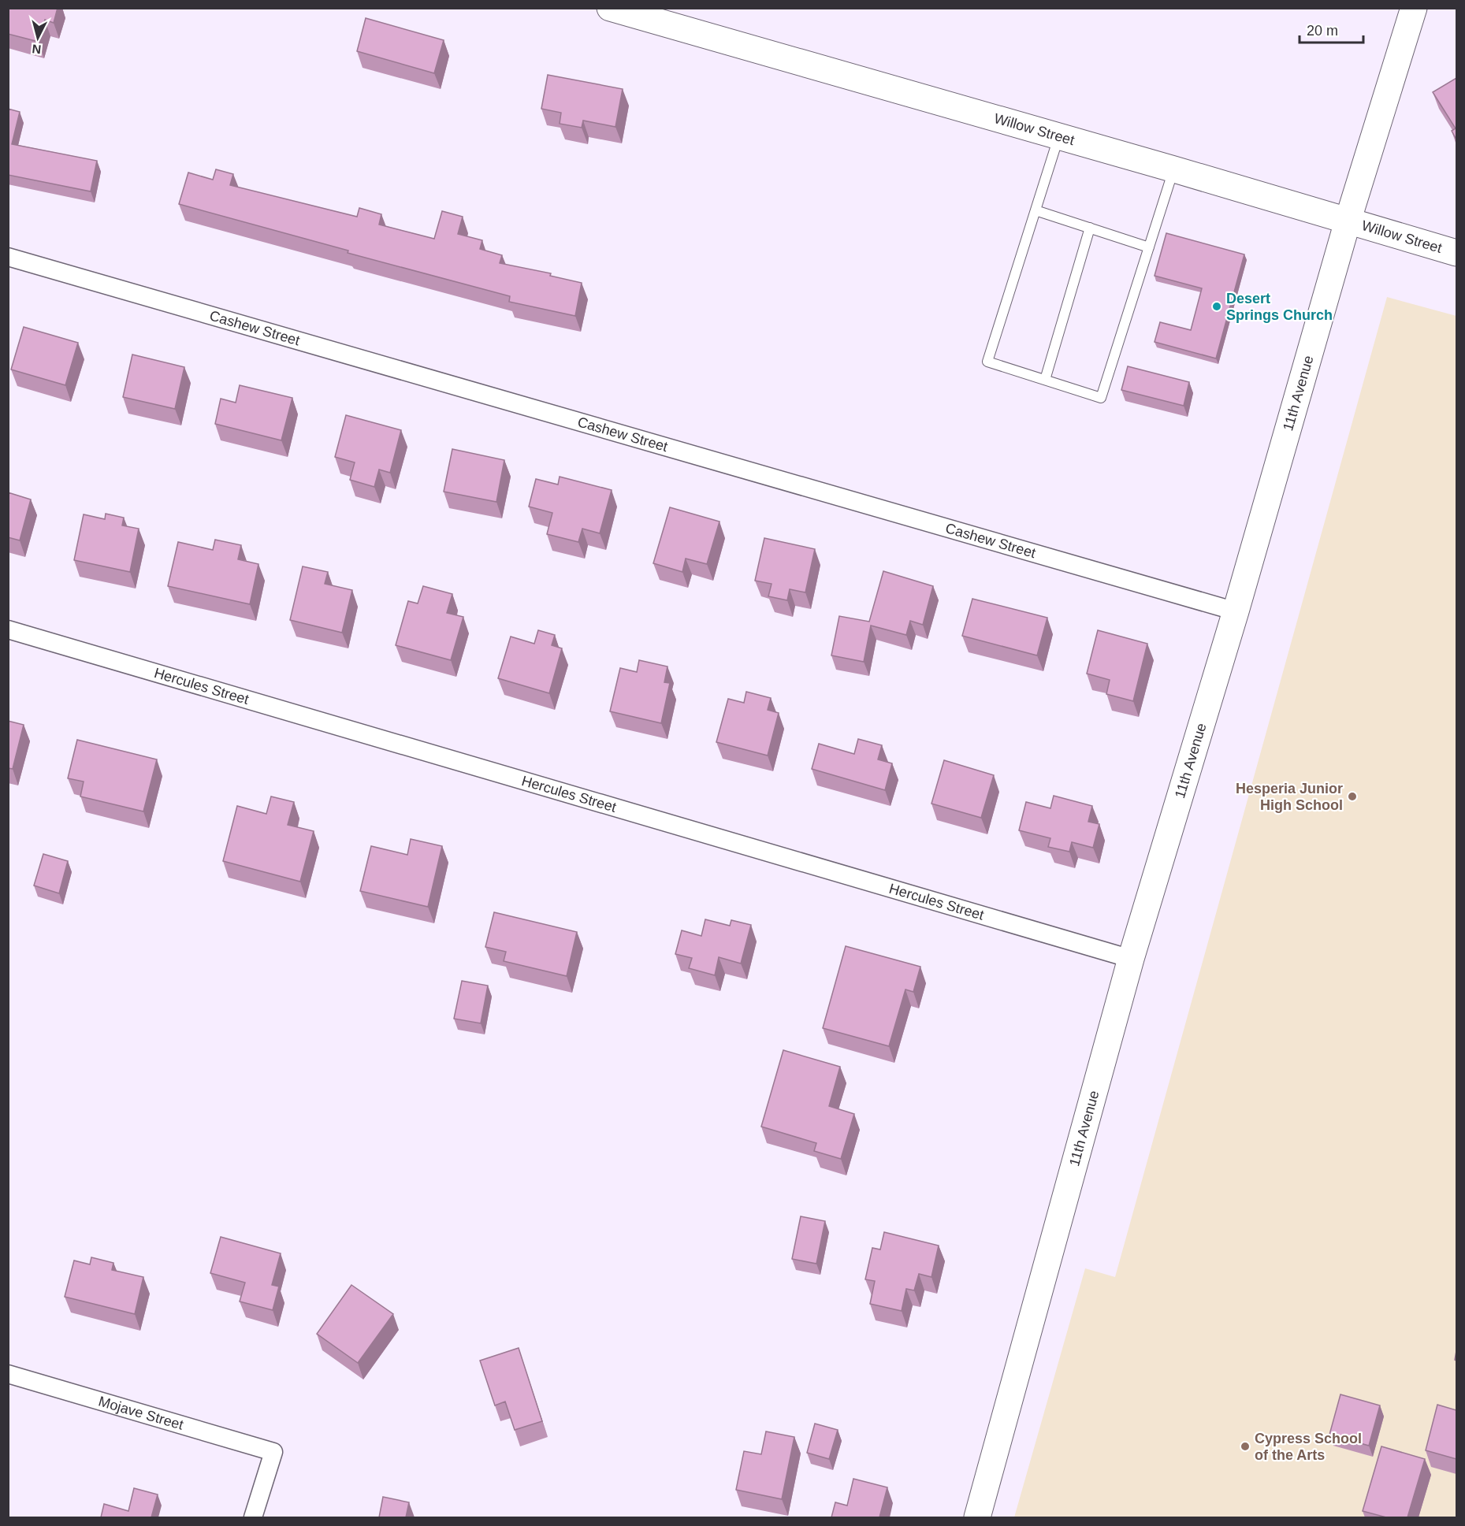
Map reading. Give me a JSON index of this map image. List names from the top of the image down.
{
  "streets": {
    "main road": ["Willow Street", "11th Avenue"],
    "street": ["Cashew Street", "Hercules Street", "Mojave Street"]
  },
  "crossings": [
    ["Willow Street", "11th Avenue"],
    ["Cashew Street", "11th Avenue"],
    ["11th Avenue", "Hercules Street"]
  ],
  "places": ["Desert Springs Church", "Hesperia Junior High School", "Cypress School of the Arts"],
  "scale_bar": "20 m",
  "north": "bottom"
}
